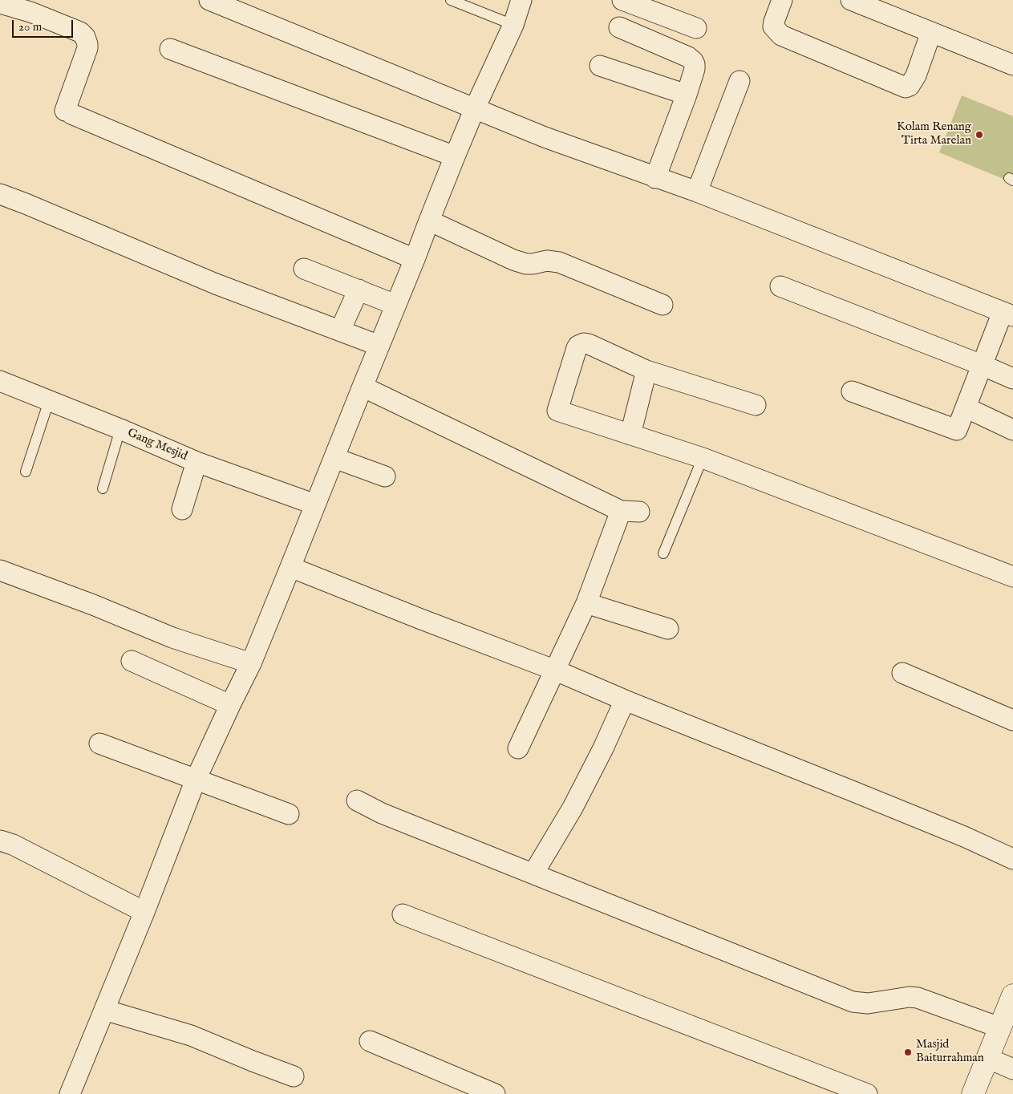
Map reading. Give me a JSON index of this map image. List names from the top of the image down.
{
  "streets": {
    "street": ["Gang Mesjid"]
  },
  "places": ["Kolam Renang Tirta Marelan", "Masjid Baiturrahman"],
  "scale_bar": "20 m"
}
